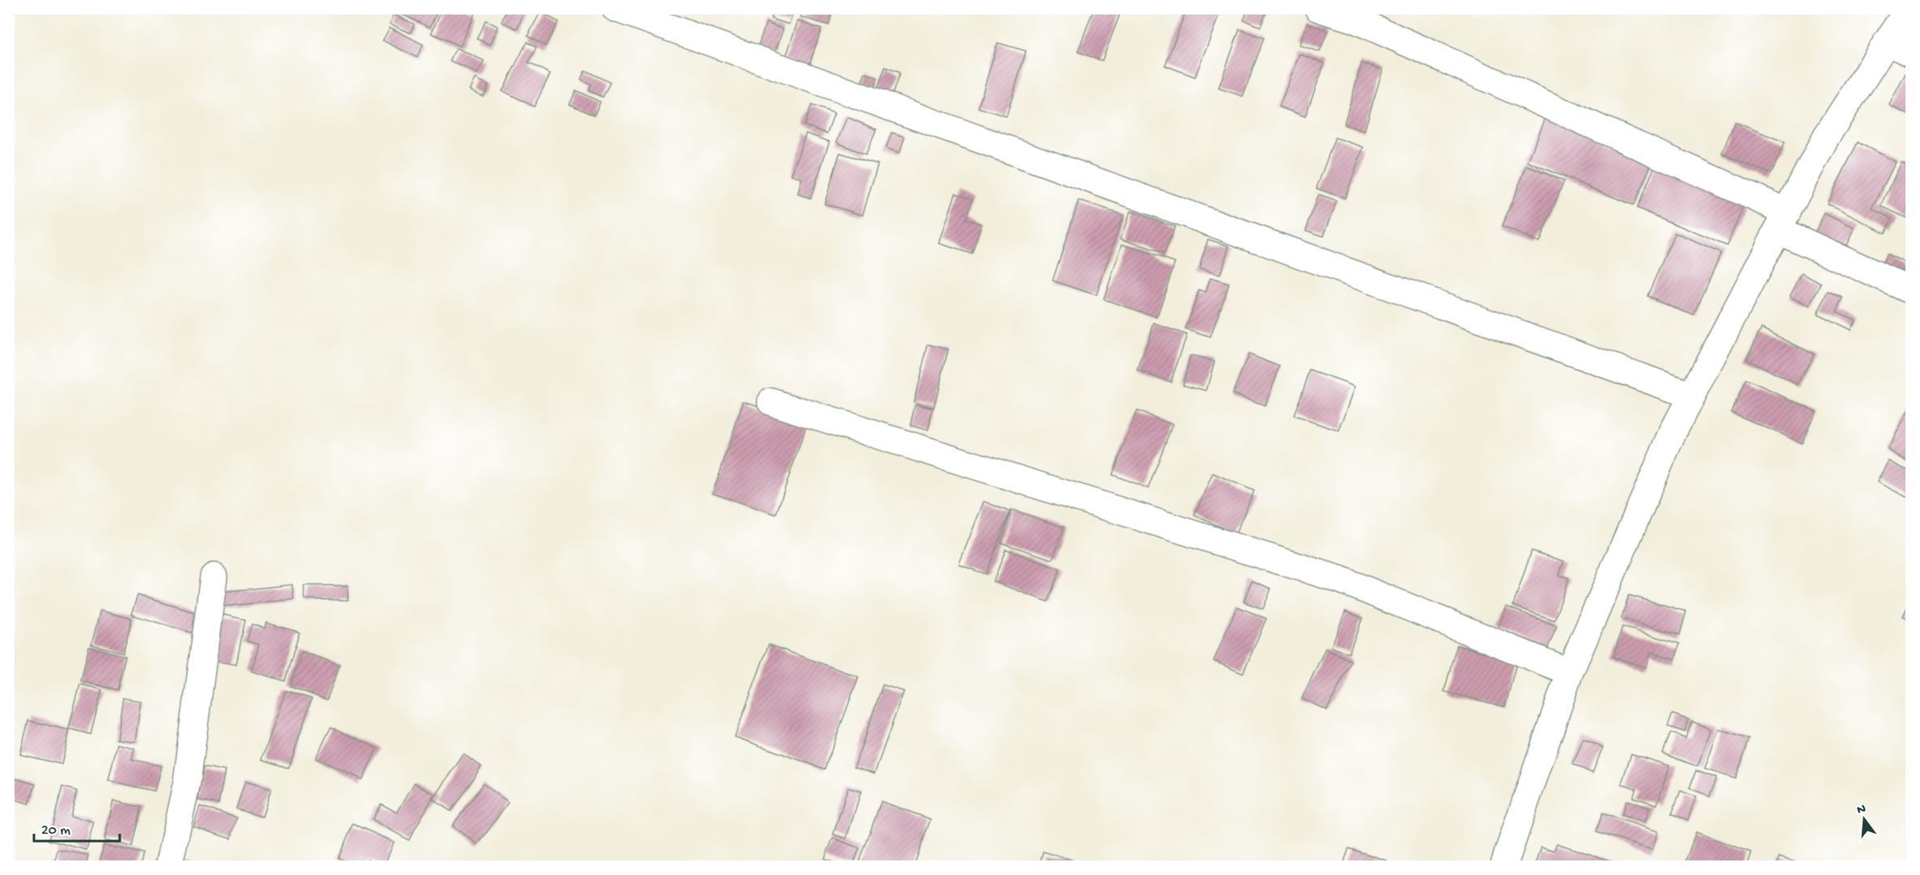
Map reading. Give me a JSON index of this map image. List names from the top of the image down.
{
  "scale_bar": "20 m",
  "north": "top"
}
